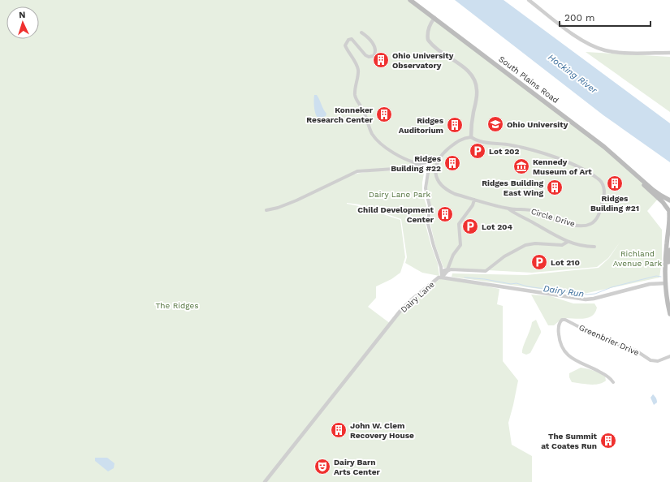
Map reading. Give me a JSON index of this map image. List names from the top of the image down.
{
  "streets": {
    "main road": ["South Plains Road"],
    "street": ["Circle Drive", "Dairy Lane", "Greenbrier Drive"]
  },
  "water": ["Hocking River", "Dairy Run"],
  "parks": ["Dairy Lane Park", "Richland Avenue Park", "The Ridges"],
  "places": {
    "building": [
      "Ohio University Observatory",
      "Konneker Research Center",
      "Ridges Auditorium",
      "Ridges Building #22",
      "Ridges Building #21",
      "Ridges Building East Wing",
      "Child Development Center",
      "John W. Clem Recovery House",
      "The Summit at Coates Run"
    ],
    "school or university": ["Ohio University"],
    "parking": ["Lot 202", "Lot 204", "Lot 210"],
    "museum": ["Kennedy Museum of Art"],
    "theatre": ["Dairy Barn Arts Center"]
  },
  "scale_bar": "200 m",
  "north": "top"
}
